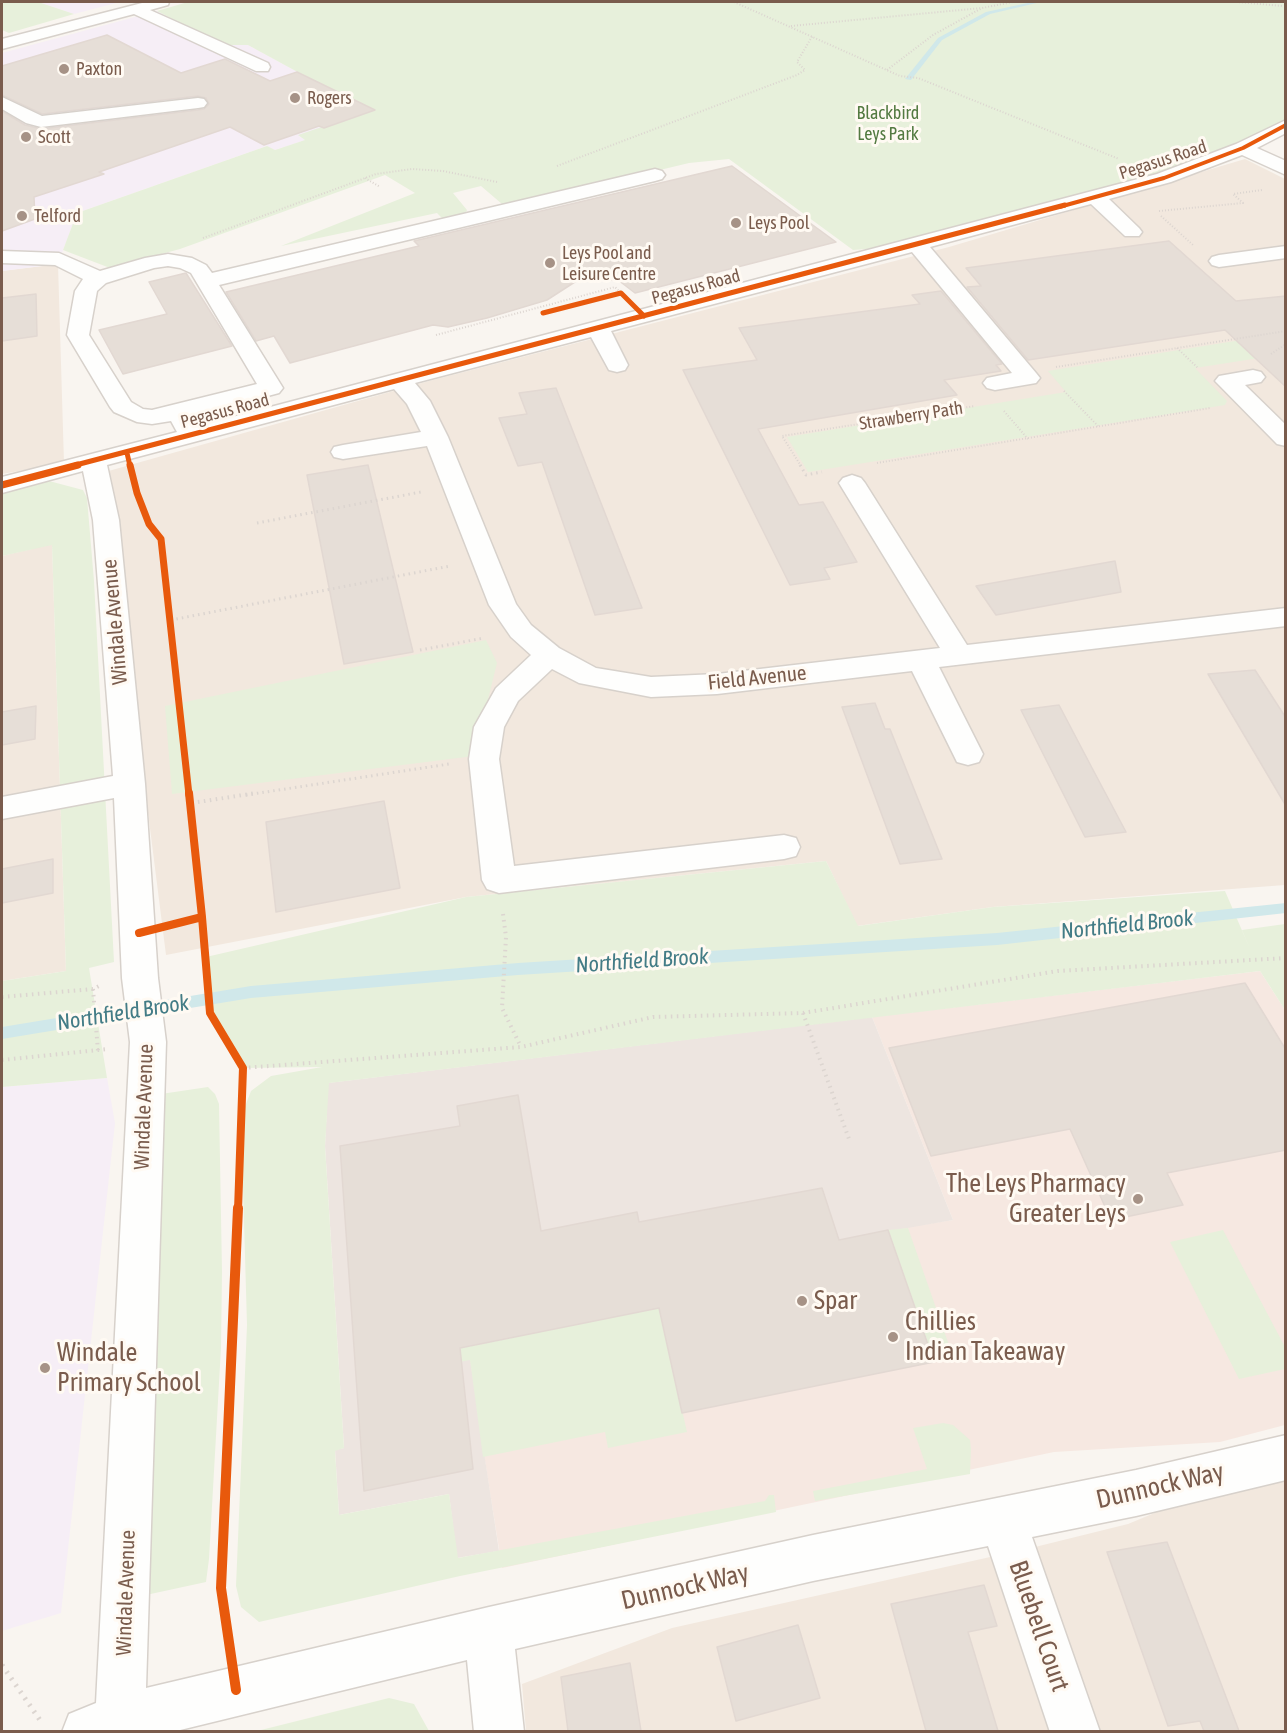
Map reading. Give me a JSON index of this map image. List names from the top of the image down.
{
  "streets": {
    "street": [
      "Pegasus Road",
      "Windale Avenue",
      "Field Avenue",
      "Dunnock Way",
      "Bluebell Court"
    ],
    "path": ["Strawberry Path"]
  },
  "crossings": [
    ["Pegasus Road", "Windale Avenue"],
    ["Pegasus Road", "Field Avenue"],
    ["Windale Avenue", "Dunnock Way"],
    ["Dunnock Way", "Bluebell Court"]
  ],
  "water": ["Northfield Brook"],
  "parks": ["Blackbird Leys Park"],
  "places": [
    "Paxton",
    "Rogers",
    "Scott",
    "Telford",
    "Leys Pool",
    "Leys Pool and Leisure Centre",
    "The Leys Pharmacy Greater Leys",
    "Spar",
    "Chillies Indian Takeaway",
    "Windale Primary School"
  ]
}
